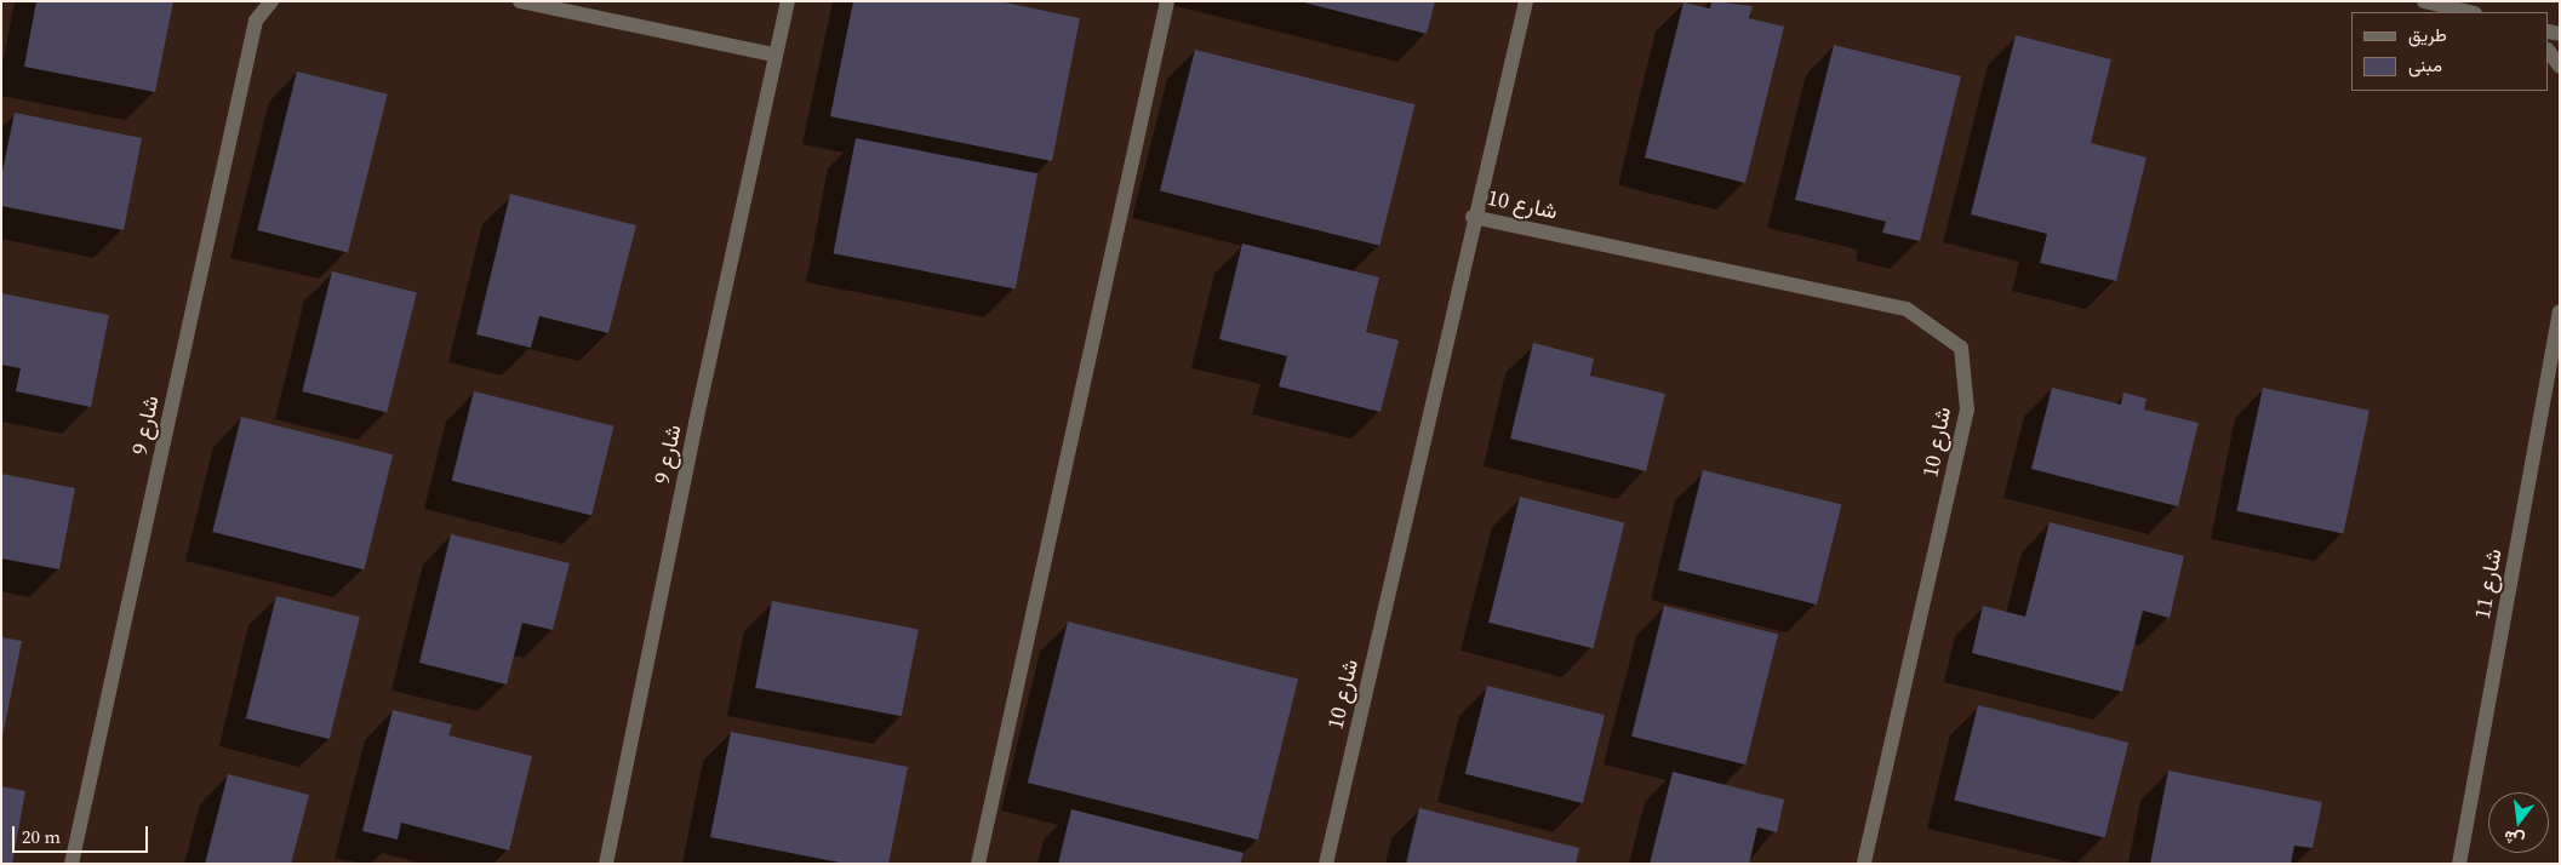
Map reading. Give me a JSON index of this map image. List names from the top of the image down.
{
  "streets": {
    "street": ["شارع 10", "شارع 9", "شارع 11"]
  },
  "legend": ["طريق", "مبنى"],
  "scale_bar": "20 m",
  "north": "bottom"
}
